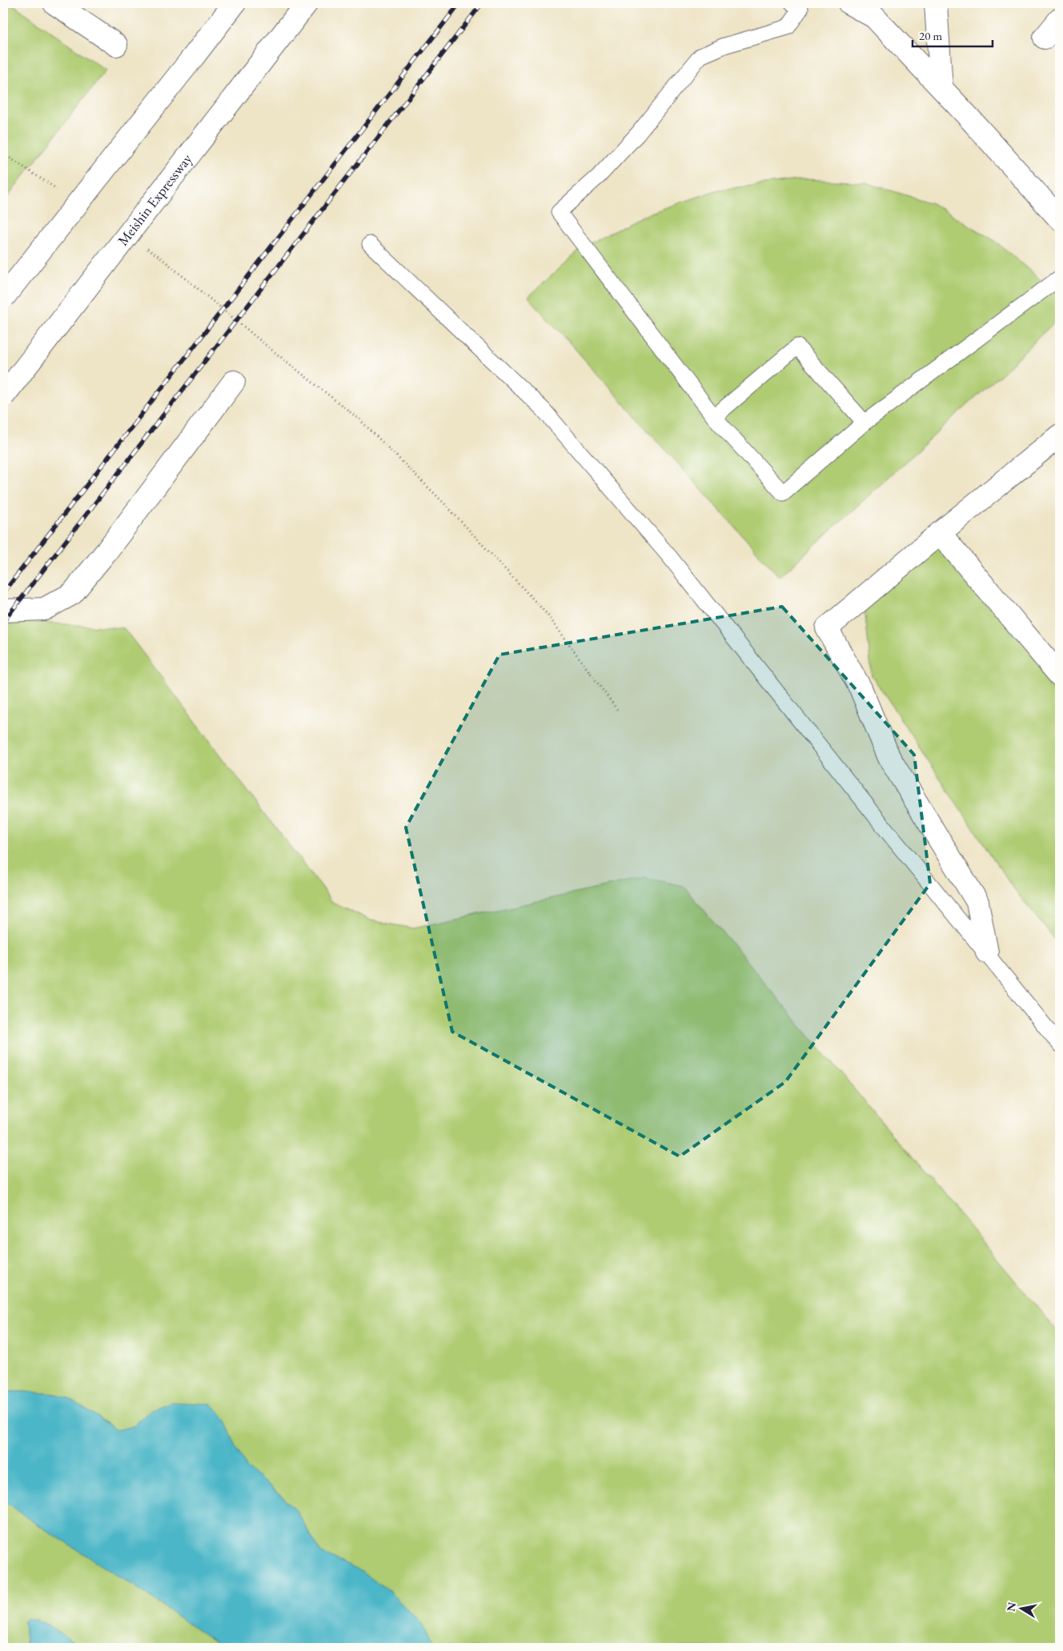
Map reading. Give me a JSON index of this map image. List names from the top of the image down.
{
  "streets": {
    "main road": ["Meishin Expressway"]
  },
  "scale_bar": "20 m",
  "north": "left"
}
